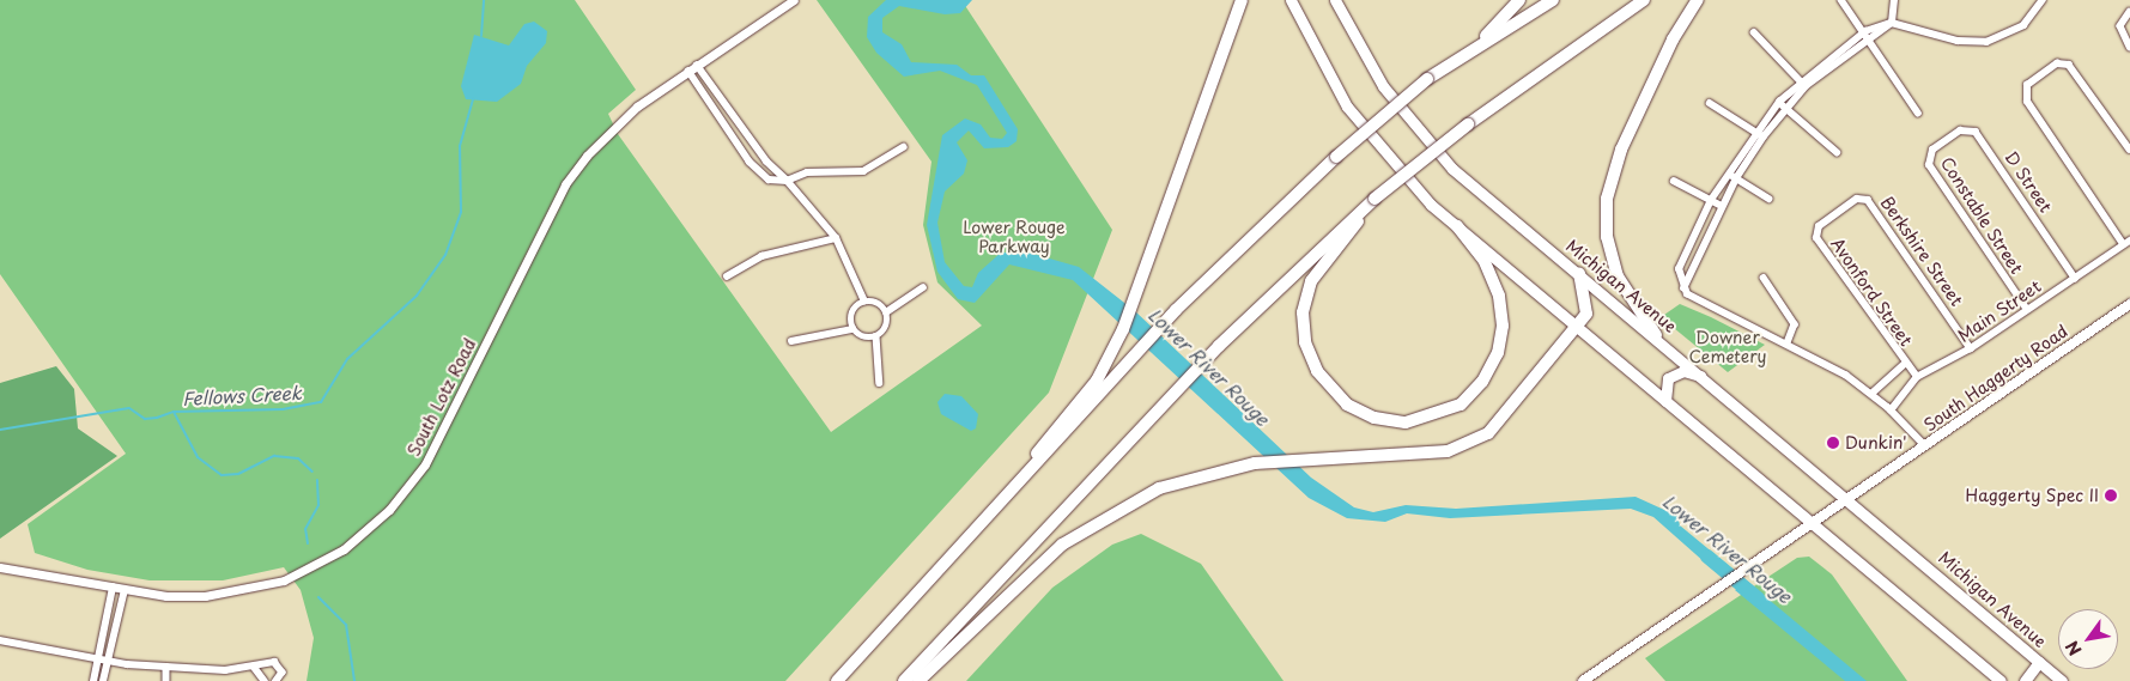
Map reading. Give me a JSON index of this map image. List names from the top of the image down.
{
  "streets": {
    "main road": ["Michigan Avenue", "South Haggerty Road"],
    "street": [
      "D Street",
      "Constable Street",
      "Berkshire Street",
      "Avonford Street",
      "Main Street",
      "South Lotz Road"
    ]
  },
  "crossings": [
    ["D Street", "Constable Street"],
    ["D Street", "Main Street"],
    ["Constable Street", "Main Street"],
    ["Berkshire Street", "Avonford Street"],
    ["Berkshire Street", "Main Street"],
    ["Michigan Avenue", "South Haggerty Road"],
    ["Avonford Street", "Main Street"]
  ],
  "water": ["Lower River Rouge", "Fellows Creek"],
  "parks": ["Lower Rouge Parkway", "Downer Cemetery"],
  "places": ["Dunkin'", "Haggerty Spec II"],
  "north": "bottom left"
}
